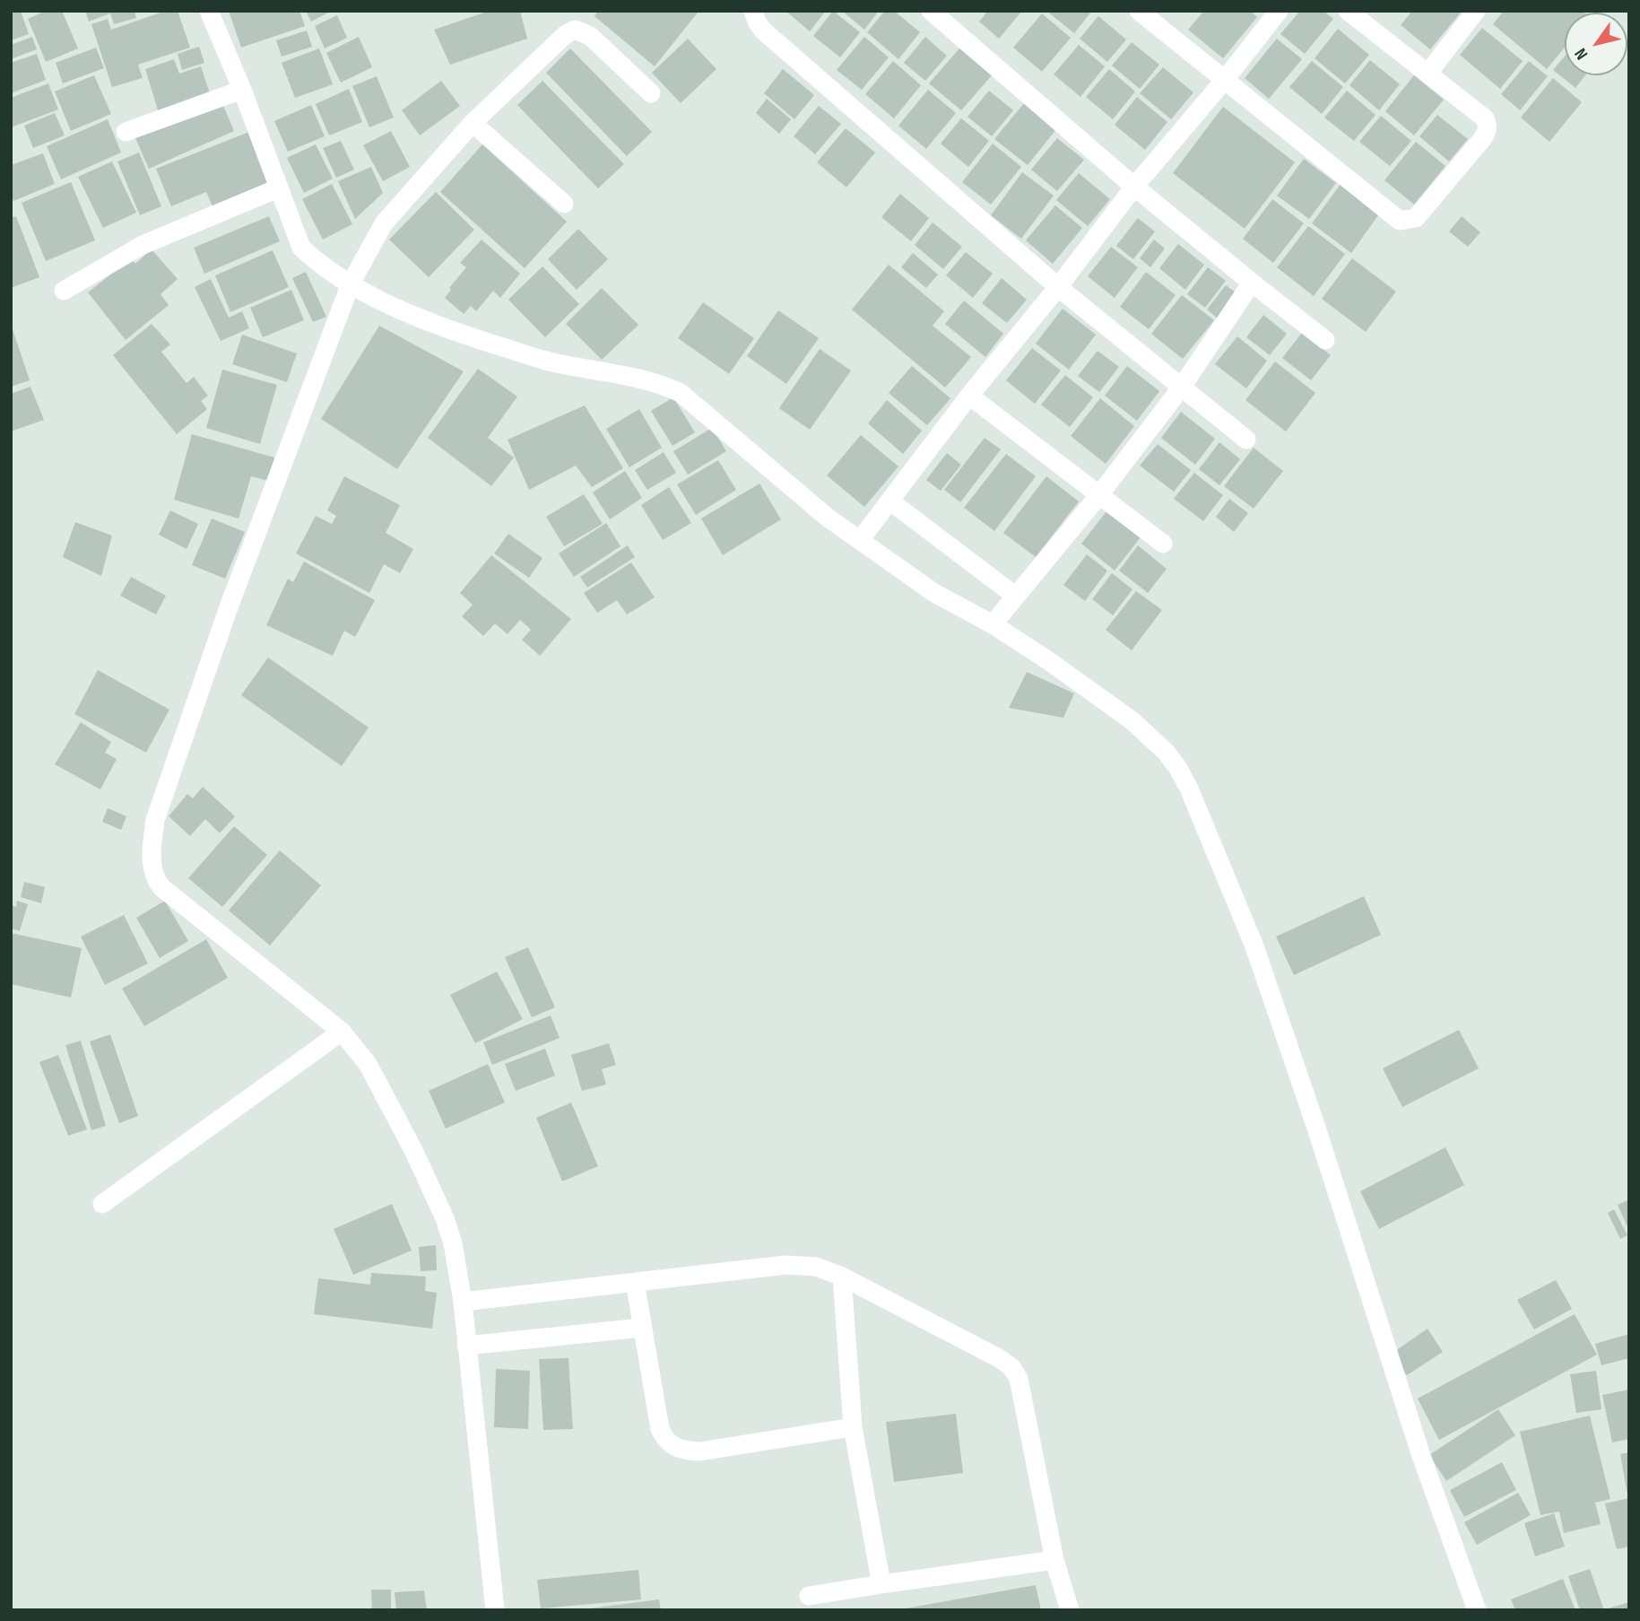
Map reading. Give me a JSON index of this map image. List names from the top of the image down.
{
  "north": "bottom left"
}
